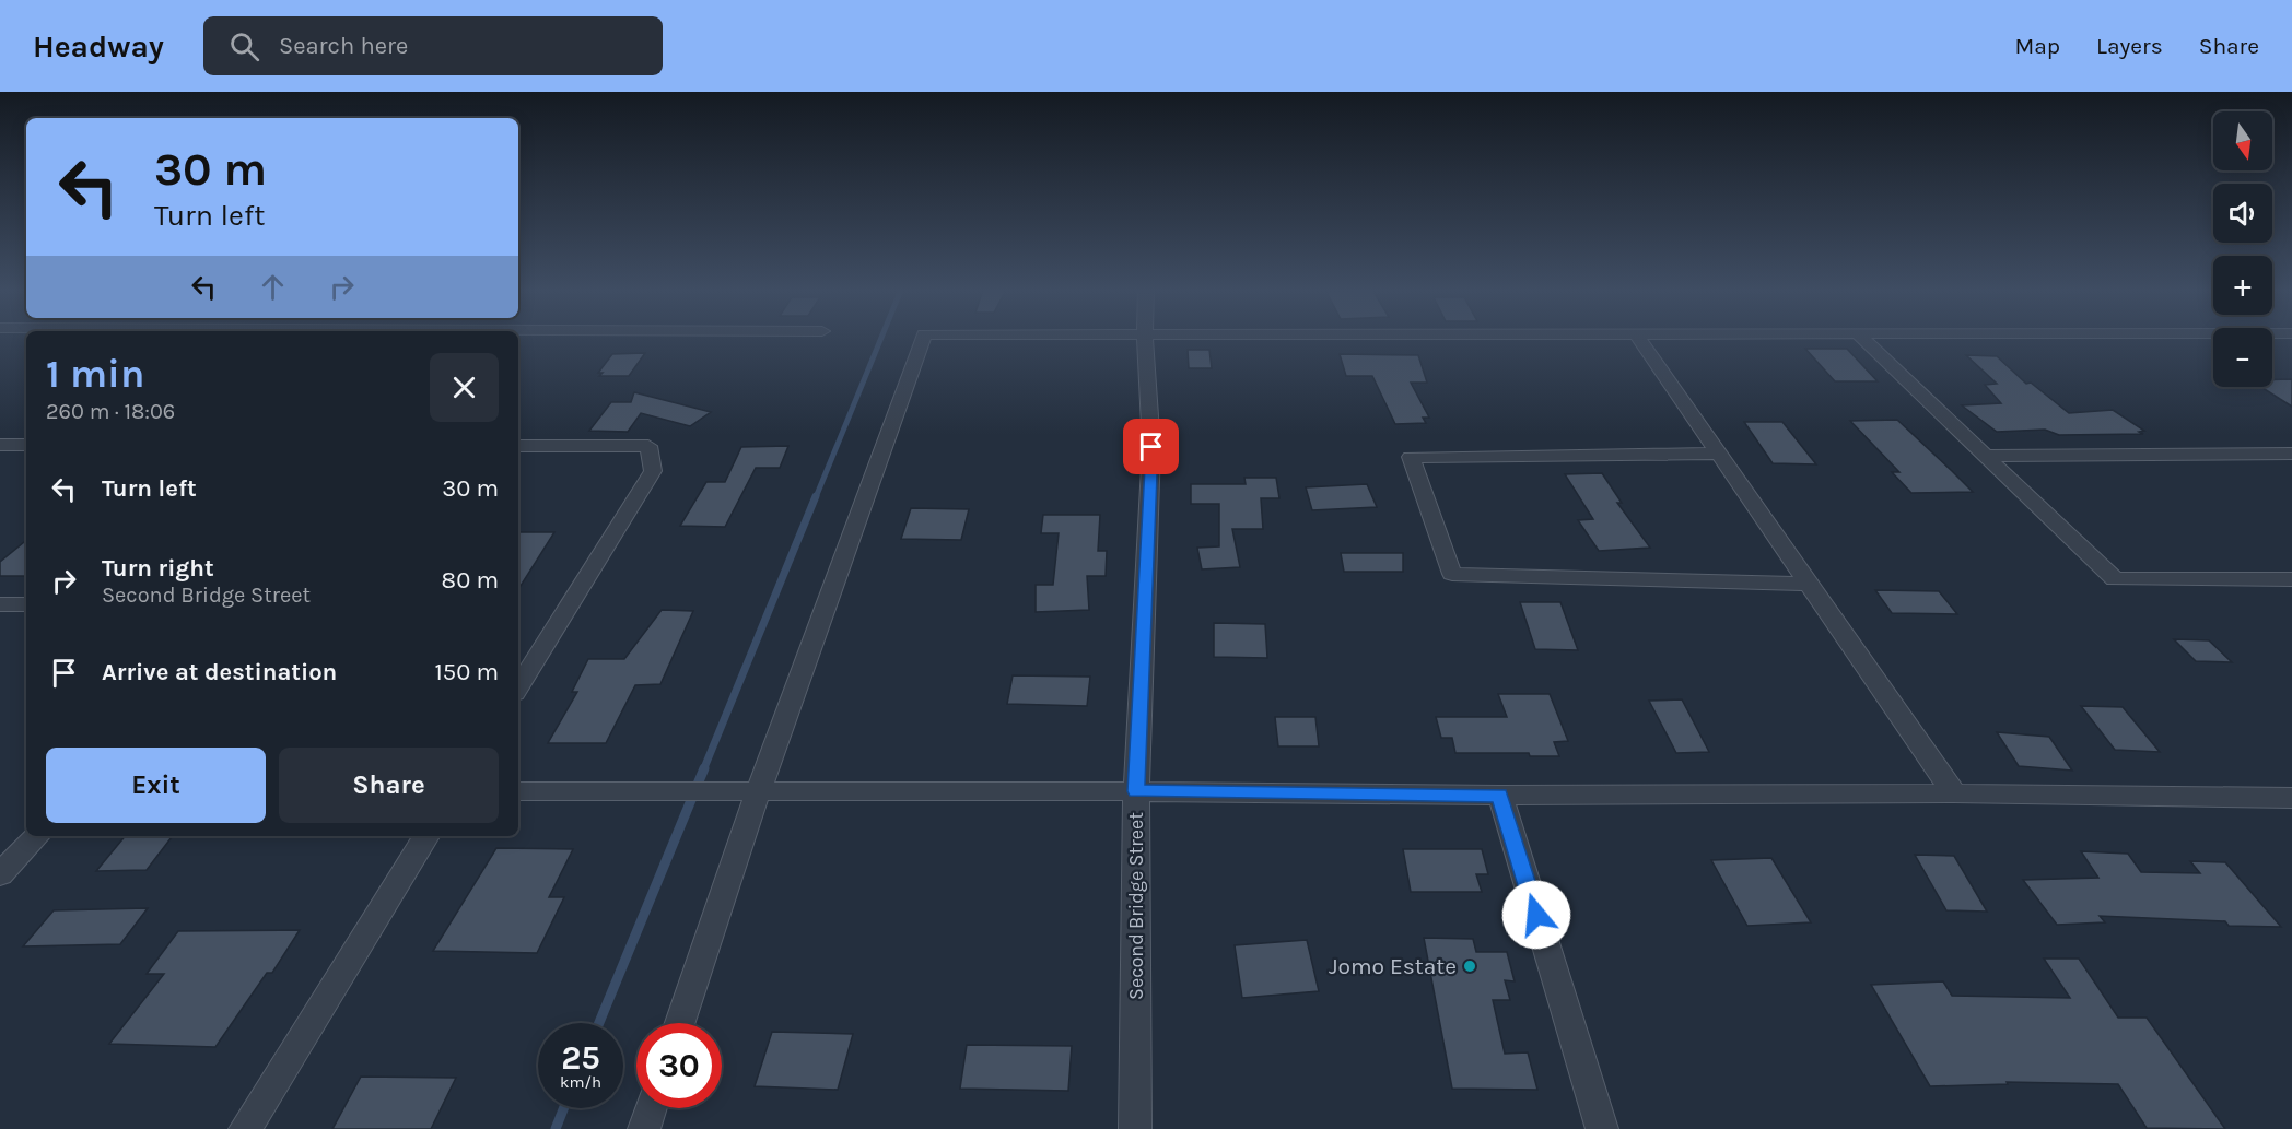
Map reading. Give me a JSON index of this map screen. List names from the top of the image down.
{
  "streets": {
    "street": ["Second Bridge Street"]
  },
  "places": ["Jomo Estate"],
  "north": "bottom",
  "page": {
    "header": "Headway",
    "search": "Search here",
    "nav": ["Map", "Layers", "Share"],
    "map_buttons": ["+", "−"],
    "turn": ["30 m", "Turn left"],
    "heading": ["1 min", "260 m · 18:06"],
    "list": [
      {
        "name": "Turn left",
        "value": "30 m"
      },
      {
        "name": "Turn right",
        "note": "Second Bridge Street",
        "value": "80 m"
      },
      {
        "name": "Arrive at destination",
        "value": "150 m"
      }
    ],
    "buttons": ["Exit", "Share"],
    "speed": "25 km/h",
    "limit": "30"
  }
}
